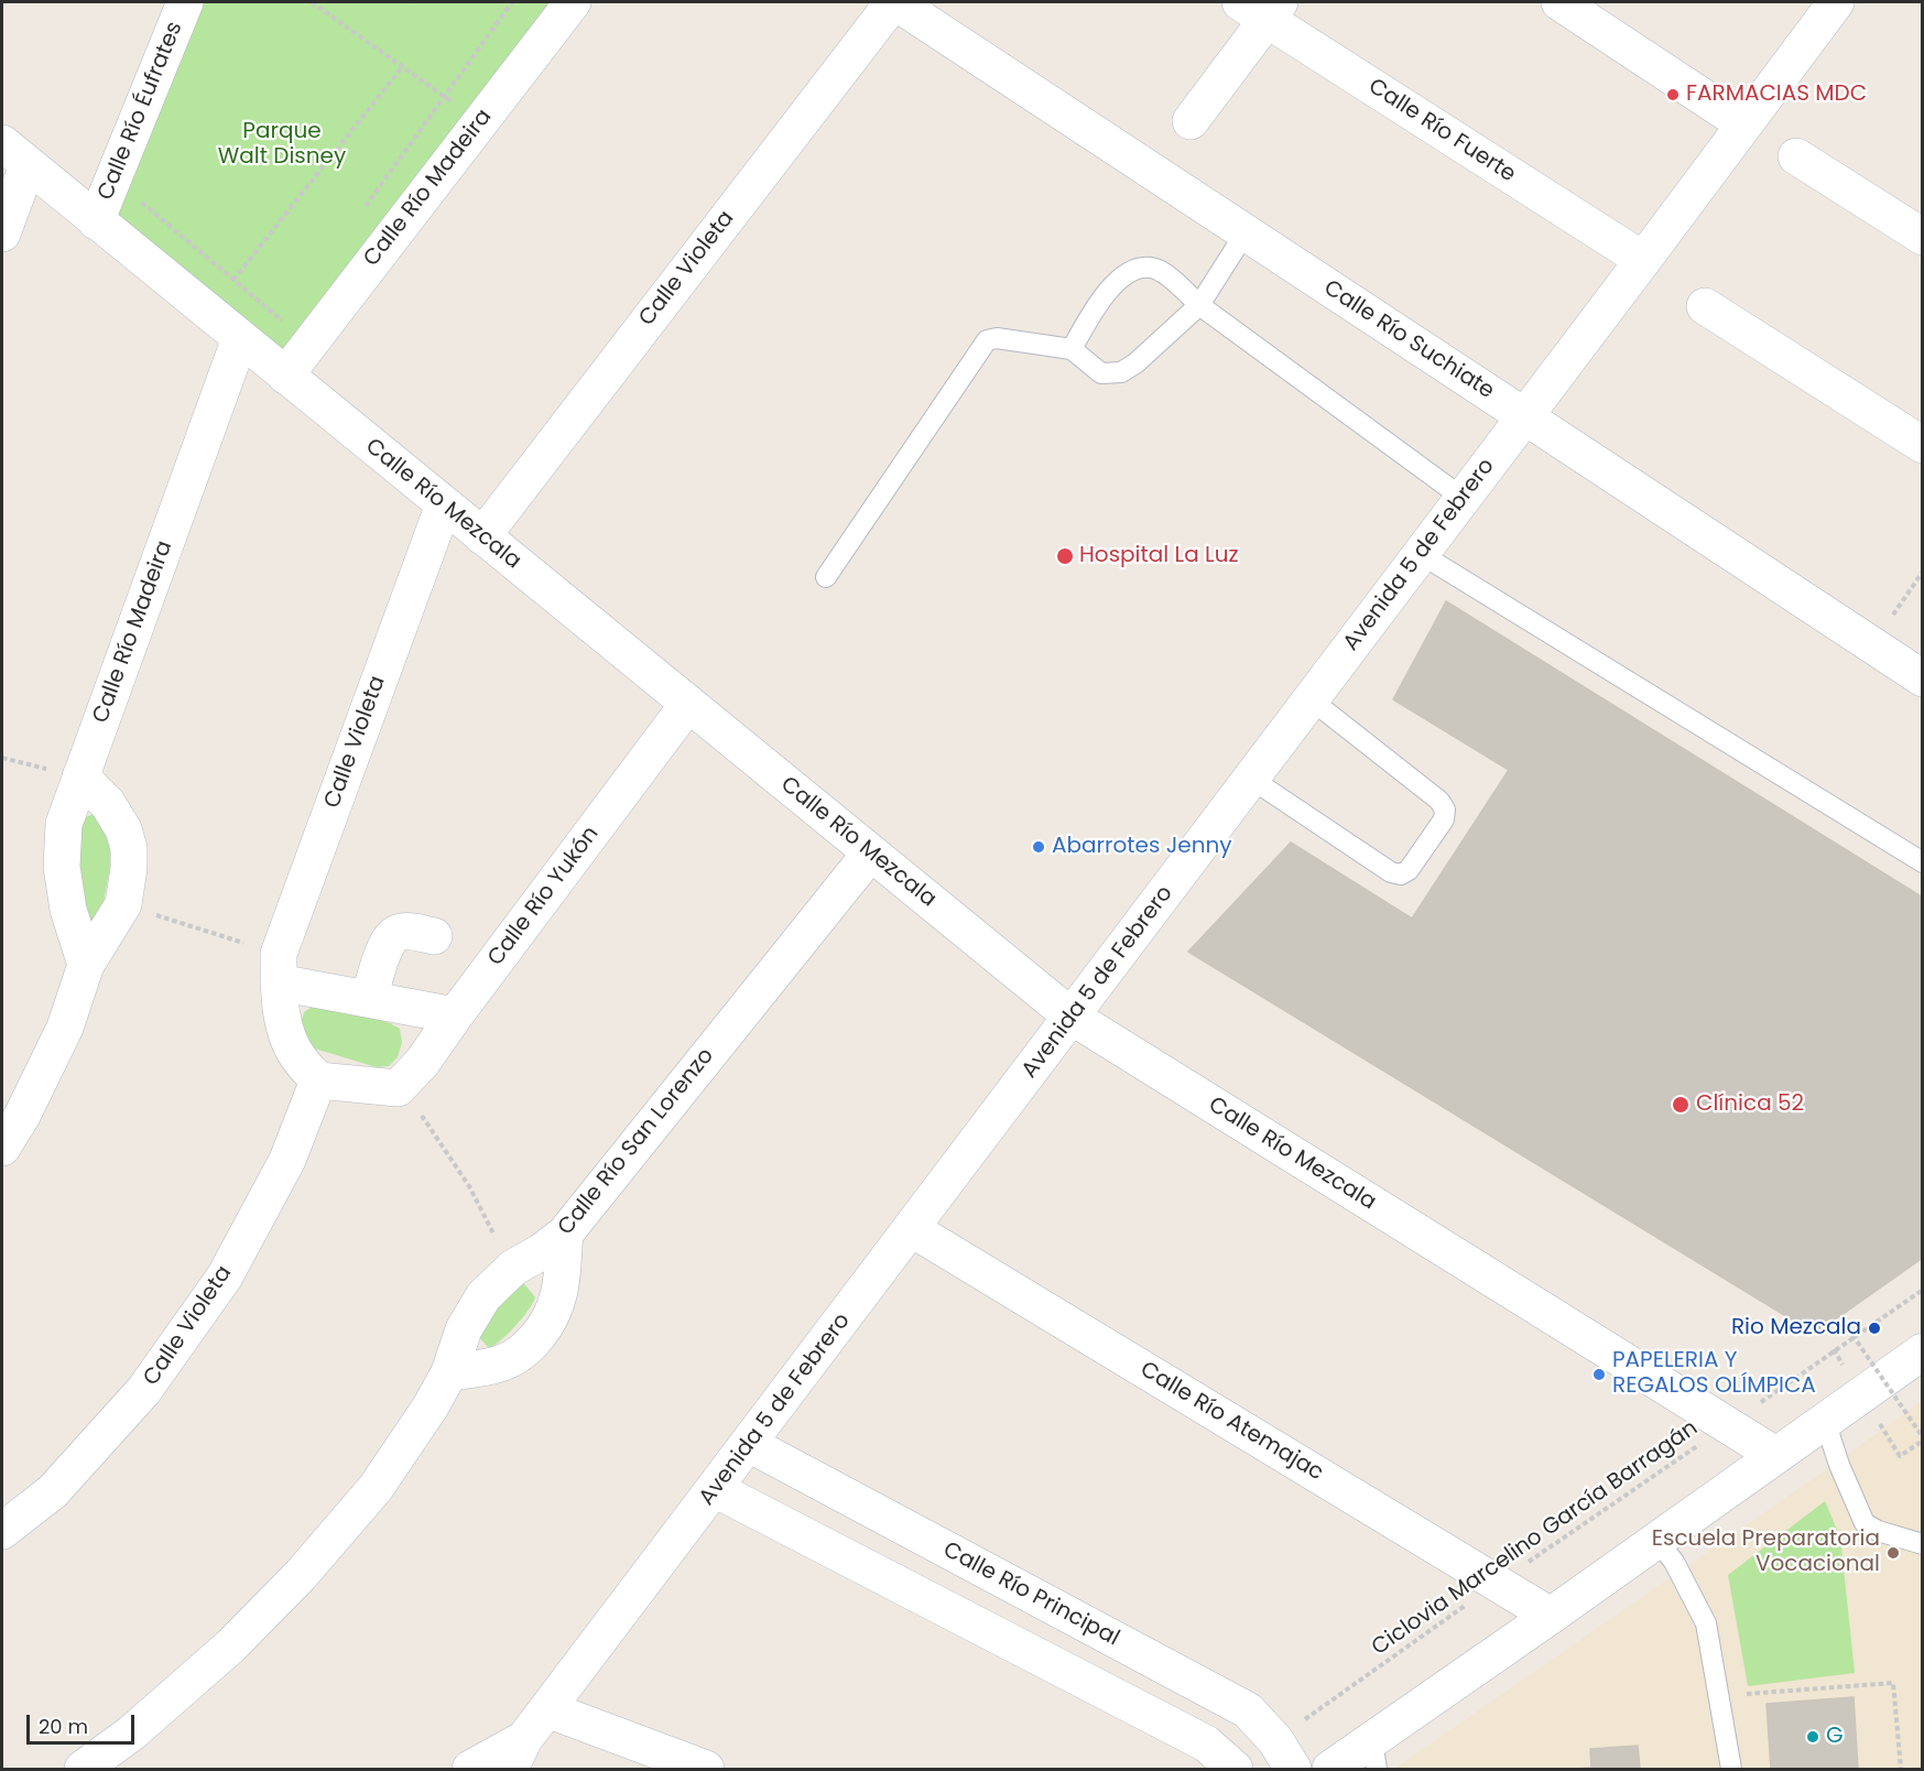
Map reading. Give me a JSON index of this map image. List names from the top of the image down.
{
  "streets": {
    "street": [
      "Calle Río Éufrates",
      "Calle Río Fuerte",
      "Calle Río Madeira",
      "Calle Violeta",
      "Calle Río Suchiate",
      "Calle Río Mezcala",
      "Avenida 5 de Febrero",
      "Calle Río Yukón",
      "Calle Río San Lorenzo",
      "Calle Río Atemajac",
      "Calle Río Principal"
    ],
    "path": ["Ciclovia Marcelino García Barragán"]
  },
  "crossings": [
    ["Calle Río Éufrates", "Calle Río Mezcala"],
    ["Calle Río Fuerte", "Avenida 5 de Febrero"],
    ["Calle Río Madeira", "Calle Río Mezcala"],
    ["Calle Violeta", "Calle Río Suchiate"],
    ["Calle Violeta", "Calle Río Mezcala"],
    ["Calle Río Suchiate", "Avenida 5 de Febrero"],
    ["Calle Río Mezcala", "Avenida 5 de Febrero"],
    ["Calle Río Mezcala", "Calle Río Yukón"],
    ["Calle Río Mezcala", "Calle Río San Lorenzo"],
    ["Calle Río Mezcala", "Ciclovia Marcelino García Barragán"],
    ["Avenida 5 de Febrero", "Calle Río Atemajac"],
    ["Avenida 5 de Febrero", "Calle Río Principal"],
    ["Calle Río Atemajac", "Ciclovia Marcelino García Barragán"],
    ["Ciclovia Marcelino García Barragán", "Calle Río Principal"]
  ],
  "parks": ["Parque Walt Disney"],
  "places": [
    "FARMACIAS MDC",
    "Hospital La Luz",
    "Abarrotes Jenny",
    "Clínica 52",
    "Rio Mezcala",
    "PAPELERIA Y REGALOS OLÍMPICA",
    "Escuela Preparatoria Vocacional",
    "G"
  ],
  "scale_bar": "20 m"
}
